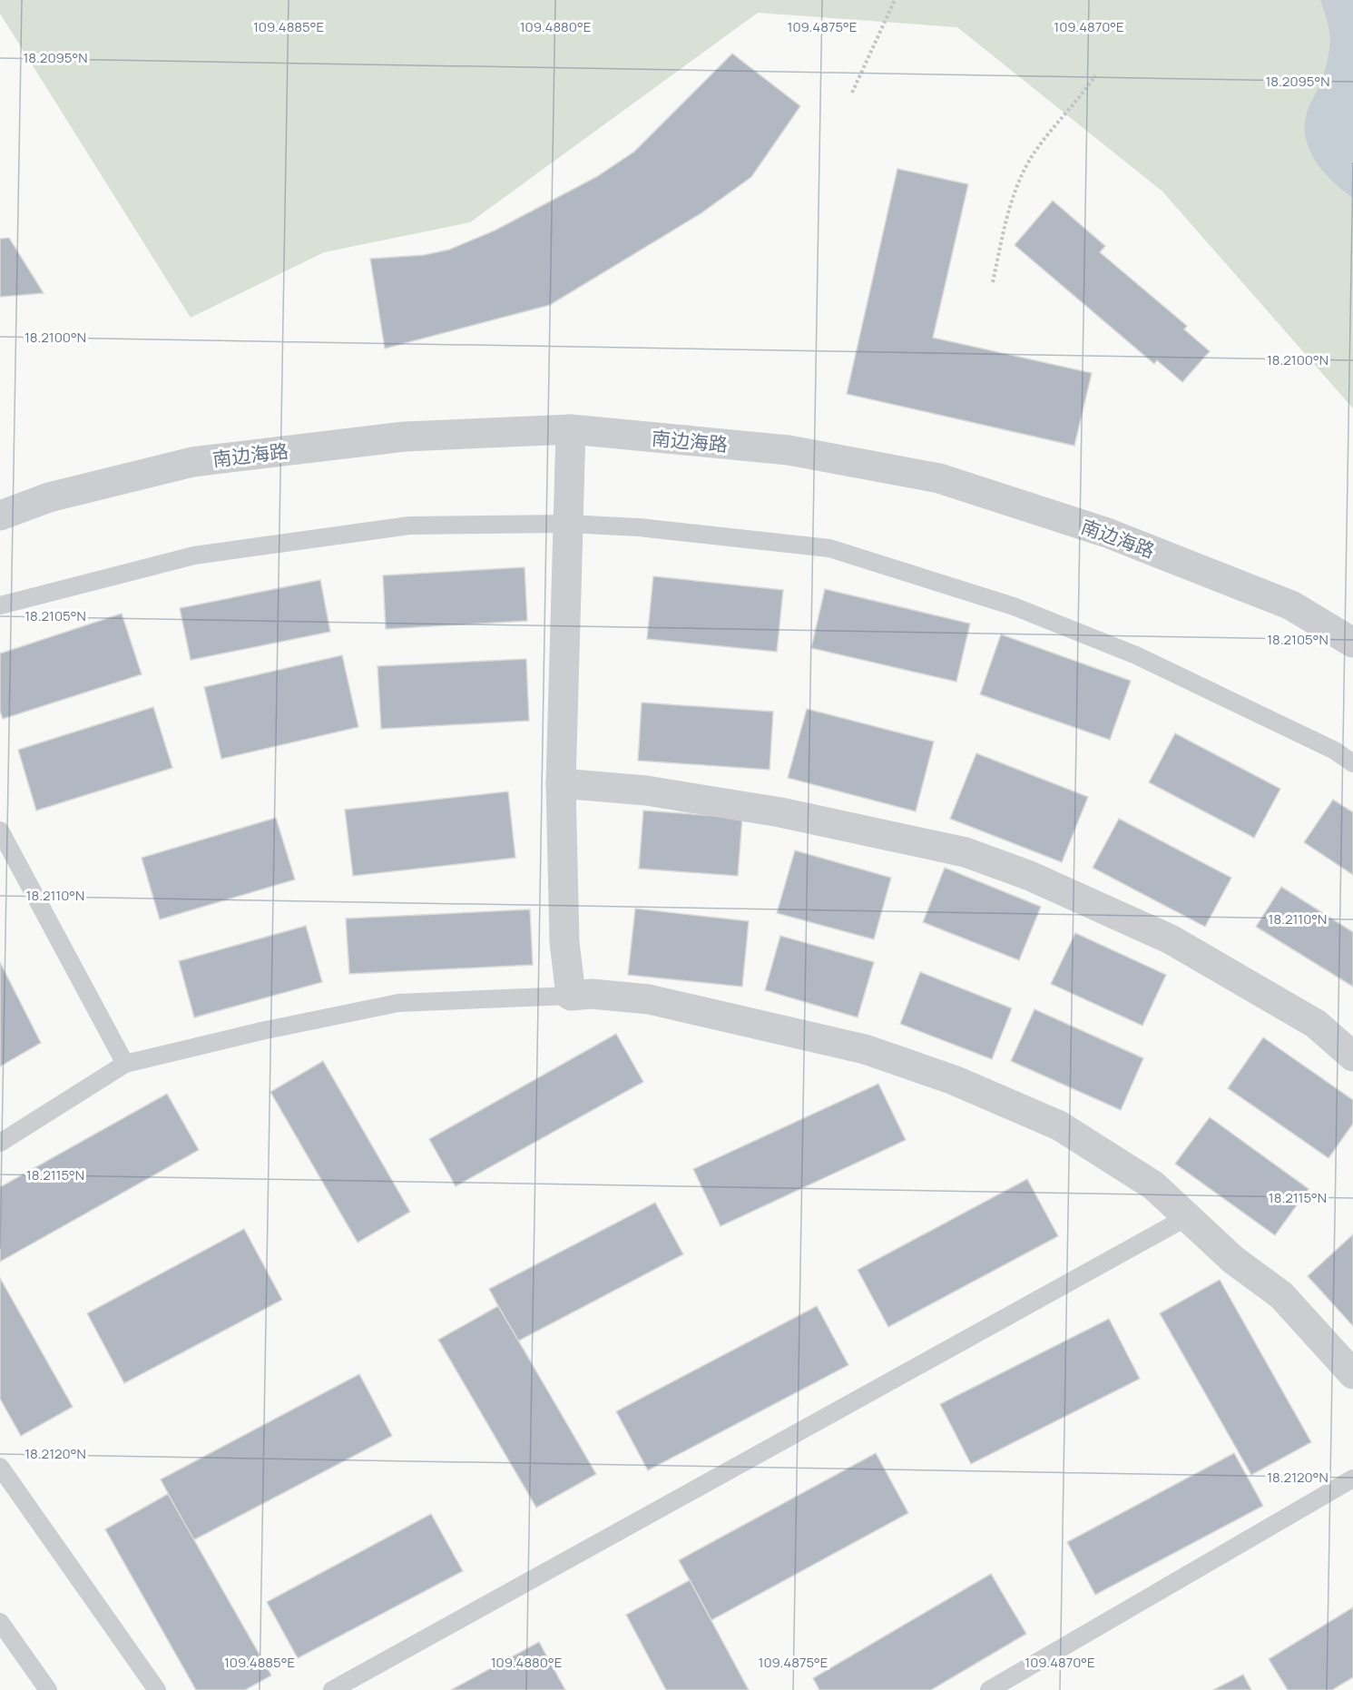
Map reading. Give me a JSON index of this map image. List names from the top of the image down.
{
  "streets": {
    "street": ["南边海路"]
  },
  "coordinates": [
    "109.4885°E",
    "109.4880°E",
    "109.4875°E",
    "109.4870°E",
    "18.2095°N",
    "18.2100°N",
    "18.2105°N",
    "18.2110°N",
    "18.2115°N",
    "18.2120°N"
  ]
}
